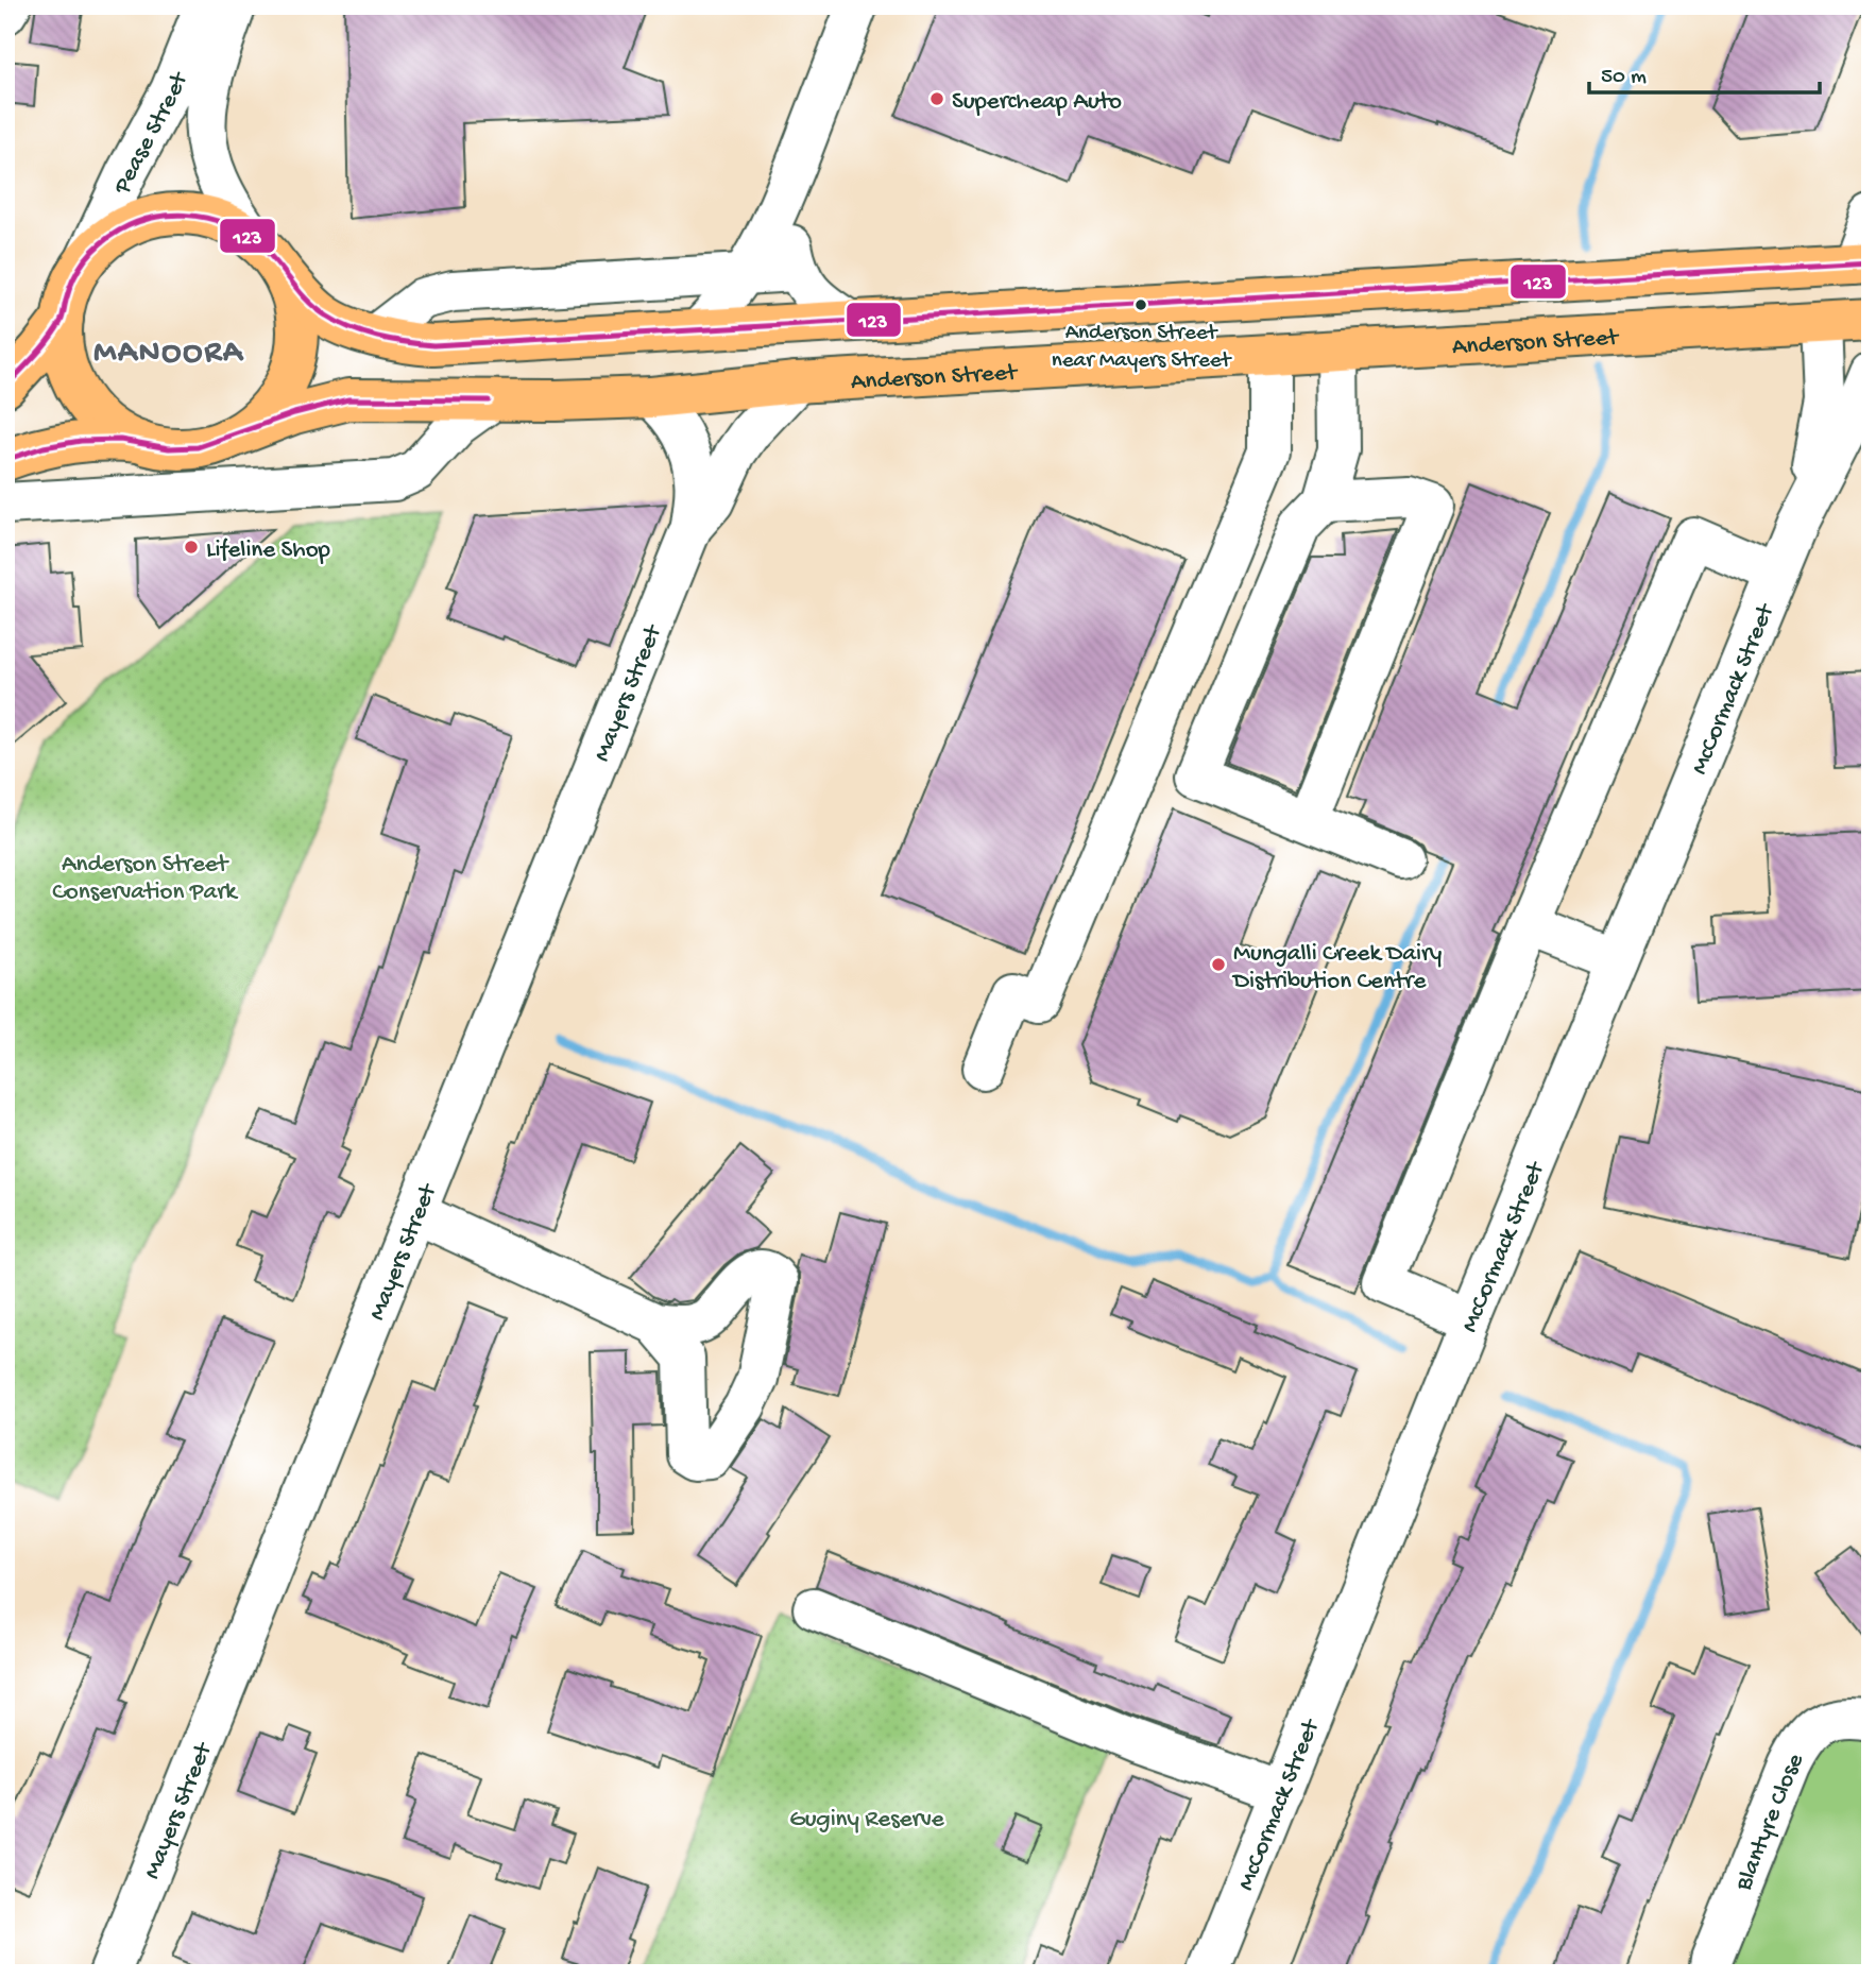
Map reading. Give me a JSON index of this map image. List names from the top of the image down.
{
  "streets": {
    "main road": ["Anderson Street", "McCormack Street"],
    "street": ["Pease Street", "Mayers Street", "Blantyre Close"]
  },
  "crossings": [
    ["Pease Street", "Anderson Street"],
    ["Anderson Street", "McCormack Street"],
    ["Anderson Street", "Mayers Street"]
  ],
  "districts": ["MANOORA"],
  "parks": ["Anderson Street Conservation Park", "Guginy Reserve"],
  "places": [
    "Supercheap Auto",
    "Anderson Street near Mayers Street",
    "Lifeline Shop",
    "Mungalli Creek Dairy Distribution Centre"
  ],
  "lines": ["transit line 123"],
  "scale_bar": "50 m"
}
